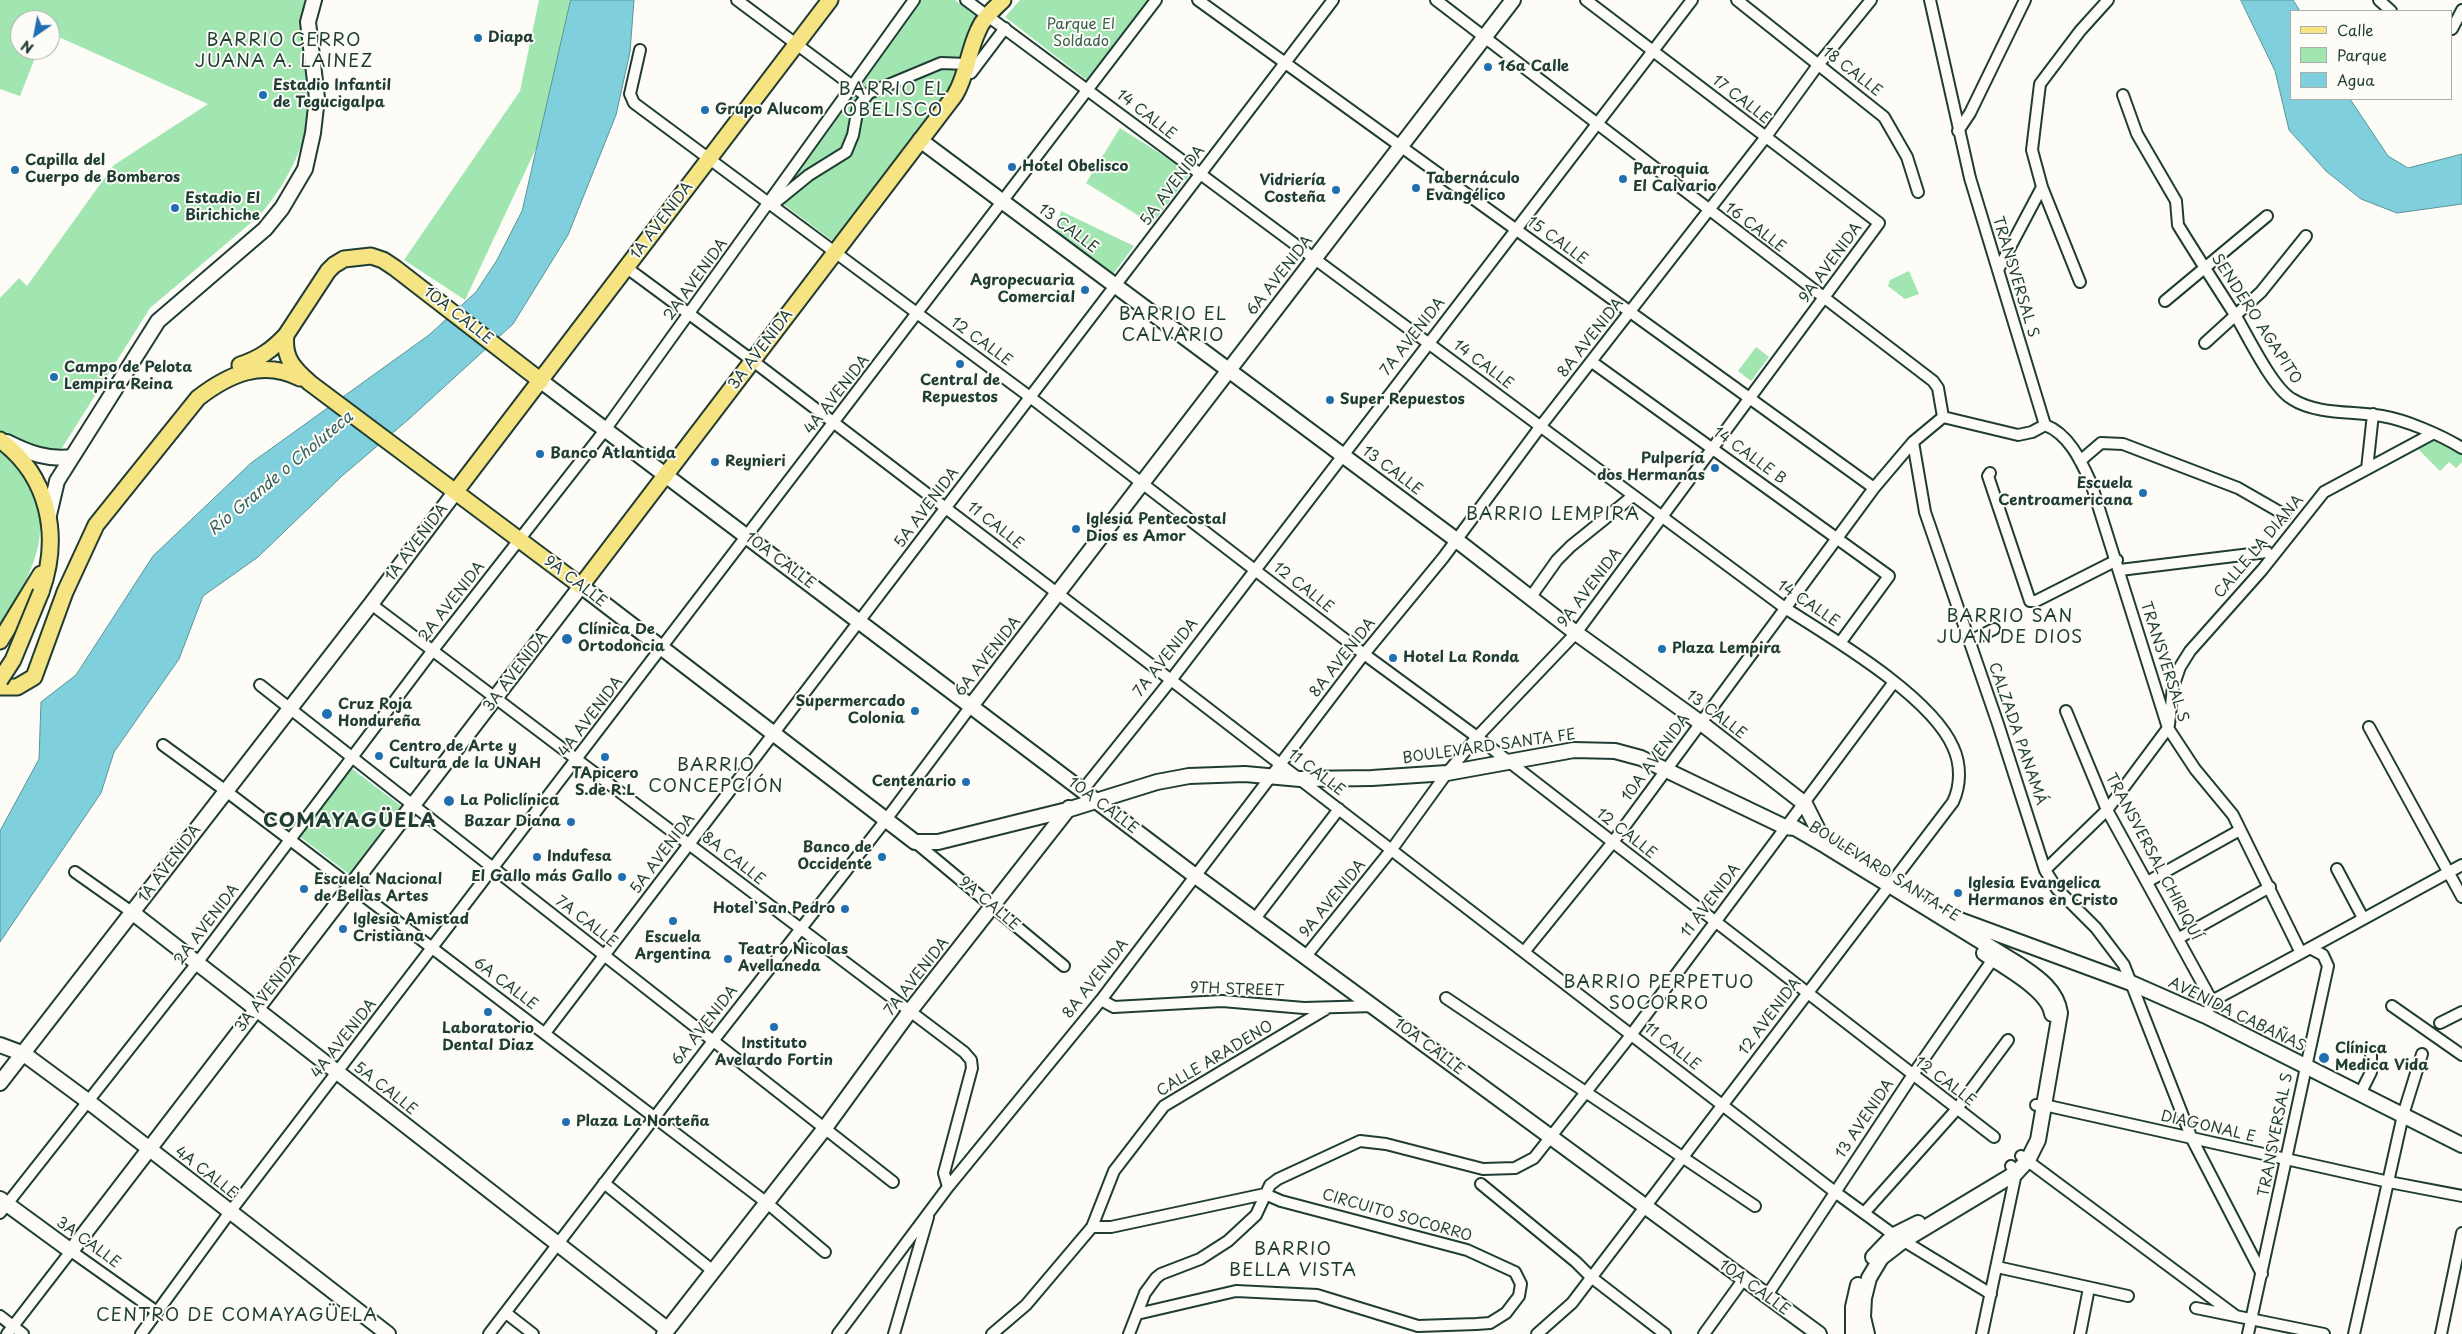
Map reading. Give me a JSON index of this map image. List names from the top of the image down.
{
  "streets": {
    "main road": [
      "1A AVENIDA",
      "10A CALLE",
      "3A AVENIDA",
      "9A CALLE"
    ],
    "street": [
      "18 CALLE",
      "17 CALLE",
      "14 CALLE",
      "5A AVENIDA",
      "16 CALLE",
      "13 CALLE",
      "15 CALLE",
      "9A AVENIDA",
      "6A AVENIDA",
      "TRANSVERSAL S",
      "2A AVENIDA",
      "SENDERO AGAPITO",
      "7A AVENIDA",
      "8A AVENIDA",
      "12 CALLE",
      "4A AVENIDA",
      "14 CALLE B",
      "11 CALLE",
      "CALLE LA DIANA",
      "CALZADA PANAMÁ",
      "BOULEVARD SANTA FE",
      "10A AVENIDA",
      "TRANSVERSAL CHIRIQUÍ",
      "8A CALLE",
      "11 AVENIDA",
      "7A CALLE",
      "6A CALLE",
      "9TH STREET",
      "AVENIDA CABAÑAS",
      "12 AVENIDA",
      "CALLE ARADENO",
      "5A CALLE",
      "13 AVENIDA",
      "DIAGONAL E",
      "4A CALLE",
      "CIRCUITO SOCORRO",
      "3A CALLE"
    ]
  },
  "crossings": [
    ["18 CALLE", "8A AVENIDA"],
    ["17 CALLE", "9A AVENIDA"],
    ["17 CALLE", "7A AVENIDA"],
    ["17 CALLE", "8A AVENIDA"],
    ["14 CALLE", "5A AVENIDA"],
    ["14 CALLE", "9A AVENIDA"],
    ["14 CALLE", "6A AVENIDA"],
    ["14 CALLE", "7A AVENIDA"],
    ["14 CALLE", "8A AVENIDA"],
    ["14 CALLE", "3A AVENIDA"],
    ["14 CALLE", "4A AVENIDA"],
    ["14 CALLE", "14 CALLE B"],
    ["14 CALLE", "10A AVENIDA"],
    ["14 CALLE", "11 AVENIDA"],
    ["14 CALLE", "12 AVENIDA"],
    ["5A AVENIDA", "13 CALLE"],
    ["5A AVENIDA", "15 CALLE"],
    ["5A AVENIDA", "10A CALLE"],
    ["5A AVENIDA", "12 CALLE"],
    ["5A AVENIDA", "11 CALLE"],
    ["5A AVENIDA", "9A CALLE"],
    ["5A AVENIDA", "8A CALLE"],
    ["5A AVENIDA", "7A CALLE"],
    ["5A AVENIDA", "6A CALLE"],
    ["1A AVENIDA", "10A CALLE"],
    ["1A AVENIDA", "12 CALLE"],
    ["1A AVENIDA", "11 CALLE"],
    ["1A AVENIDA", "9A CALLE"],
    ["1A AVENIDA", "8A CALLE"],
    ["1A AVENIDA", "7A CALLE"],
    ["1A AVENIDA", "6A CALLE"],
    ["1A AVENIDA", "5A CALLE"],
    ["1A AVENIDA", "4A CALLE"],
    ["16 CALLE", "9A AVENIDA"],
    ["16 CALLE", "6A AVENIDA"],
    ["16 CALLE", "7A AVENIDA"],
    ["16 CALLE", "8A AVENIDA"],
    ["16 CALLE", "10A AVENIDA"],
    ["13 CALLE", "9A AVENIDA"],
    ["13 CALLE", "6A AVENIDA"],
    ["13 CALLE", "7A AVENIDA"],
    ["13 CALLE", "8A AVENIDA"],
    ["13 CALLE", "3A AVENIDA"],
    ["13 CALLE", "4A AVENIDA"],
    ["13 CALLE", "BOULEVARD SANTA FE"],
    ["13 CALLE", "10A AVENIDA"],
    ["13 CALLE", "11 AVENIDA"],
    ["15 CALLE", "9A AVENIDA"],
    ["15 CALLE", "6A AVENIDA"],
    ["15 CALLE", "7A AVENIDA"],
    ["15 CALLE", "8A AVENIDA"],
    ["15 CALLE", "10A AVENIDA"],
    ["9A AVENIDA", "10A CALLE"],
    ["9A AVENIDA", "12 CALLE"],
    ["9A AVENIDA", "14 CALLE B"],
    ["9A AVENIDA", "11 CALLE"],
    ["9A AVENIDA", "BOULEVARD SANTA FE"],
    ["6A AVENIDA", "10A CALLE"],
    ["6A AVENIDA", "12 CALLE"],
    ["6A AVENIDA", "11 CALLE"],
    ["6A AVENIDA", "9A CALLE"],
    ["6A AVENIDA", "8A CALLE"],
    ["6A AVENIDA", "7A CALLE"],
    ["6A AVENIDA", "6A CALLE"],
    ["6A AVENIDA", "5A CALLE"],
    ["TRANSVERSAL S", "CALLE LA DIANA"],
    ["TRANSVERSAL S", "CALZADA PANAMÁ"],
    ["TRANSVERSAL S", "AVENIDA CABAÑAS"],
    ["TRANSVERSAL S", "DIAGONAL E"],
    ["2A AVENIDA", "10A CALLE"],
    ["2A AVENIDA", "12 CALLE"],
    ["2A AVENIDA", "11 CALLE"],
    ["2A AVENIDA", "9A CALLE"],
    ["2A AVENIDA", "8A CALLE"],
    ["2A AVENIDA", "7A CALLE"],
    ["2A AVENIDA", "6A CALLE"],
    ["2A AVENIDA", "5A CALLE"],
    ["2A AVENIDA", "4A CALLE"],
    ["2A AVENIDA", "3A CALLE"],
    ["10A CALLE", "7A AVENIDA"],
    ["10A CALLE", "8A AVENIDA"],
    ["10A CALLE", "3A AVENIDA"],
    ["10A CALLE", "4A AVENIDA"],
    ["10A CALLE", "BOULEVARD SANTA FE"],
    ["10A CALLE", "11 AVENIDA"],
    ["10A CALLE", "9TH STREET"],
    ["10A CALLE", "12 AVENIDA"],
    ["10A CALLE", "13 AVENIDA"],
    ["SENDERO AGAPITO", "CALLE LA DIANA"],
    ["7A AVENIDA", "12 CALLE"],
    ["7A AVENIDA", "11 CALLE"],
    ["7A AVENIDA", "9A CALLE"],
    ["7A AVENIDA", "BOULEVARD SANTA FE"],
    ["7A AVENIDA", "8A CALLE"],
    ["7A AVENIDA", "7A CALLE"],
    ["7A AVENIDA", "6A CALLE"],
    ["7A AVENIDA", "5A CALLE"],
    ["8A AVENIDA", "12 CALLE"],
    ["8A AVENIDA", "14 CALLE B"],
    ["8A AVENIDA", "11 CALLE"],
    ["8A AVENIDA", "BOULEVARD SANTA FE"],
    ["8A AVENIDA", "8A CALLE"],
    ["8A AVENIDA", "9TH STREET"],
    ["12 CALLE", "3A AVENIDA"],
    ["12 CALLE", "4A AVENIDA"],
    ["12 CALLE", "BOULEVARD SANTA FE"],
    ["12 CALLE", "10A AVENIDA"],
    ["12 CALLE", "11 AVENIDA"],
    ["12 CALLE", "12 AVENIDA"],
    ["12 CALLE", "13 AVENIDA"],
    ["3A AVENIDA", "11 CALLE"],
    ["3A AVENIDA", "9A CALLE"],
    ["3A AVENIDA", "8A CALLE"],
    ["3A AVENIDA", "7A CALLE"],
    ["3A AVENIDA", "6A CALLE"],
    ["3A AVENIDA", "5A CALLE"],
    ["3A AVENIDA", "4A CALLE"],
    ["3A AVENIDA", "3A CALLE"],
    ["4A AVENIDA", "11 CALLE"],
    ["4A AVENIDA", "9A CALLE"],
    ["4A AVENIDA", "8A CALLE"],
    ["4A AVENIDA", "7A CALLE"],
    ["4A AVENIDA", "6A CALLE"],
    ["4A AVENIDA", "5A CALLE"],
    ["4A AVENIDA", "4A CALLE"],
    ["4A AVENIDA", "3A CALLE"],
    ["14 CALLE B", "10A AVENIDA"],
    ["11 CALLE", "BOULEVARD SANTA FE"],
    ["11 CALLE", "10A AVENIDA"],
    ["11 CALLE", "11 AVENIDA"],
    ["11 CALLE", "12 AVENIDA"],
    ["11 CALLE", "13 AVENIDA"],
    ["9A CALLE", "BOULEVARD SANTA FE"],
    ["CALZADA PANAMÁ", "10A AVENIDA"],
    ["CALZADA PANAMÁ", "AVENIDA CABAÑAS"],
    ["CALZADA PANAMÁ", "DIAGONAL E"],
    ["BOULEVARD SANTA FE", "10A AVENIDA"],
    ["BOULEVARD SANTA FE", "11 AVENIDA"],
    ["BOULEVARD SANTA FE", "AVENIDA CABAÑAS"],
    ["BOULEVARD SANTA FE", "12 AVENIDA"],
    ["BOULEVARD SANTA FE", "13 AVENIDA"],
    ["11 AVENIDA", "CIRCUITO SOCORRO"],
    ["9TH STREET", "CALLE ARADENO"]
  ],
  "districts": [
    "BARRIO CERRO JUANA A. LAINEZ",
    "BARRIO EL OBELISCO",
    "BARRIO EL CALVARIO",
    "BARRIO LEMPIRA",
    "BARRIO SAN JUAN DE DIOS",
    "BARRIO CONCEPCIÓN",
    "COMAYAGÜELA",
    "BARRIO PERPETUO SOCORRO",
    "BARRIO BELLA VISTA",
    "CENTRO DE COMAYAGÜELA"
  ],
  "water": ["Río Grande o Choluteca"],
  "parks": ["Parque El Soldado"],
  "places": [
    "Diapa",
    "16a Calle",
    "Estadio Infantil de Tegucigalpa",
    "Grupo Alucom",
    "Hotel Obelisco",
    "Capilla del Cuerpo de Bomberos",
    "Parroquia El Calvario",
    "Tabernáculo Evangélico",
    "Vidriería Costeña",
    "Estadio El Birichiche",
    "Agropecuaria Comercial",
    "Central de Repuestos",
    "Campo de Pelota Lempira Reina",
    "Super Repuestos",
    "Banco Atlantida",
    "Reynieri",
    "Pulpería dos Hermanas",
    "Escuela Centroamericana",
    "Iglesia Pentecostal Dios es Amor",
    "Clínica De Ortodoncia",
    "Plaza Lempira",
    "Hotel La Ronda",
    "Supermercado Colonia",
    "Cruz Roja Hondureña",
    "Centro de Arte y Cultura de la UNAH",
    "TApicero S.de R.L",
    "Centenario",
    "La Policlínica",
    "Bazar Diana",
    "Indufesa",
    "Banco de Occidente",
    "El Gallo más Gallo",
    "Escuela Nacional de Bellas Artes",
    "Iglesia Evangelica Hermanos en Cristo",
    "Hotel San Pedro",
    "Escuela Argentina",
    "Iglesia Amistad Cristiana",
    "Teatro Nicolas Avellaneda",
    "Laboratorio Dental Diaz",
    "Instituto Avelardo Fortin",
    "Clínica Medica Vida",
    "Plaza La Norteña"
  ],
  "legend": ["Calle", "Parque", "Agua"],
  "north": "bottom left"
}
